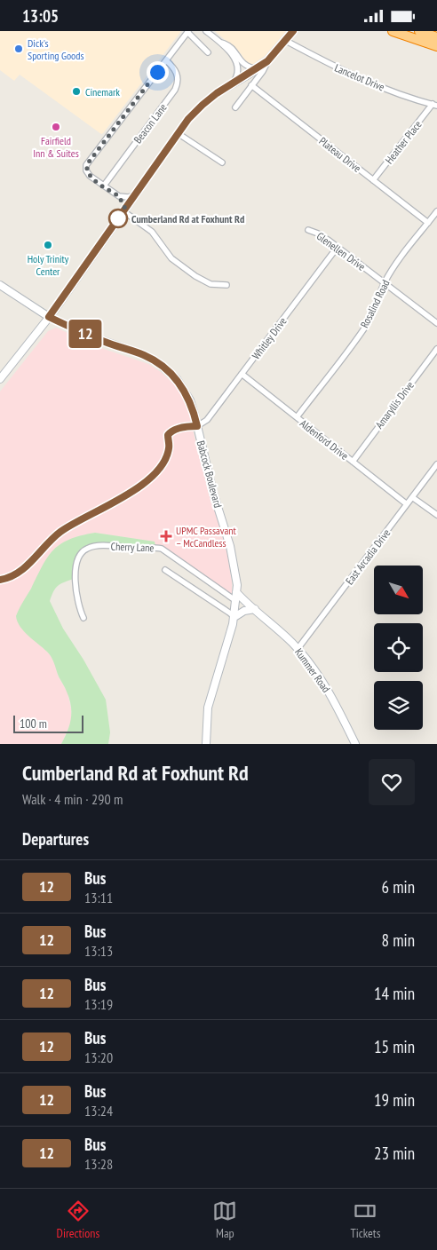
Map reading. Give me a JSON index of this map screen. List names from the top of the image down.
{
  "streets": {
    "main road": ["Babcock Boulevard", "Kummer Road"],
    "street": [
      "Lancelot Drive",
      "Beacon Lane",
      "Heather Place",
      "Plateau Drive",
      "Glenellen Drive",
      "Rosalind Road",
      "Whitley Drive",
      "Amaryllis Drive",
      "Aldenford Drive",
      "Cherry Lane",
      "East Arcadia Drive"
    ]
  },
  "crossings": [
    ["Lancelot Drive", "Heather Place"],
    ["Heather Place", "Plateau Drive"],
    ["Plateau Drive", "Rosalind Road"],
    ["Glenellen Drive", "Rosalind Road"],
    ["Glenellen Drive", "Whitley Drive"],
    ["Rosalind Road", "Aldenford Drive"],
    ["Whitley Drive", "Aldenford Drive"],
    ["Whitley Drive", "Babcock Boulevard"],
    ["Amaryllis Drive", "Aldenford Drive"],
    ["Aldenford Drive", "East Arcadia Drive"],
    ["Babcock Boulevard", "Cherry Lane"],
    ["Babcock Boulevard", "Kummer Road"],
    ["East Arcadia Drive", "Kummer Road"]
  ],
  "places": {
    "other": [
      "Dick's Sporting Goods",
      "Cinemark",
      "Fairfield Inn & Suites",
      "Cumberland Rd at Foxhunt Rd",
      "Holy Trinity Center"
    ],
    "health": ["UPMC Passavant – McCandless"]
  },
  "lines": ["bus line 12"],
  "scale_bar": "100 m",
  "north": "bottom right",
  "page": {
    "status": "13:05",
    "on_map": "12",
    "scale": "100 m",
    "heading": [
      ["Cumberland Rd at Foxhunt Rd", "Walk · 4 min · 290 m"],
      "Departures"
    ],
    "list": [
      {
        "mark": "12",
        "name": "Bus",
        "note": "13:11",
        "value": "6 min"
      },
      {
        "mark": "12",
        "name": "Bus",
        "note": "13:13",
        "value": "8 min"
      },
      {
        "mark": "12",
        "name": "Bus",
        "note": "13:19",
        "value": "14 min"
      },
      {
        "mark": "12",
        "name": "Bus",
        "note": "13:20",
        "value": "15 min"
      },
      {
        "mark": "12",
        "name": "Bus",
        "note": "13:24",
        "value": "19 min"
      },
      {
        "mark": "12",
        "name": "Bus",
        "note": "13:28",
        "value": "23 min"
      }
    ],
    "tabs": ["Directions", "Map", "Tickets"]
  }
}
